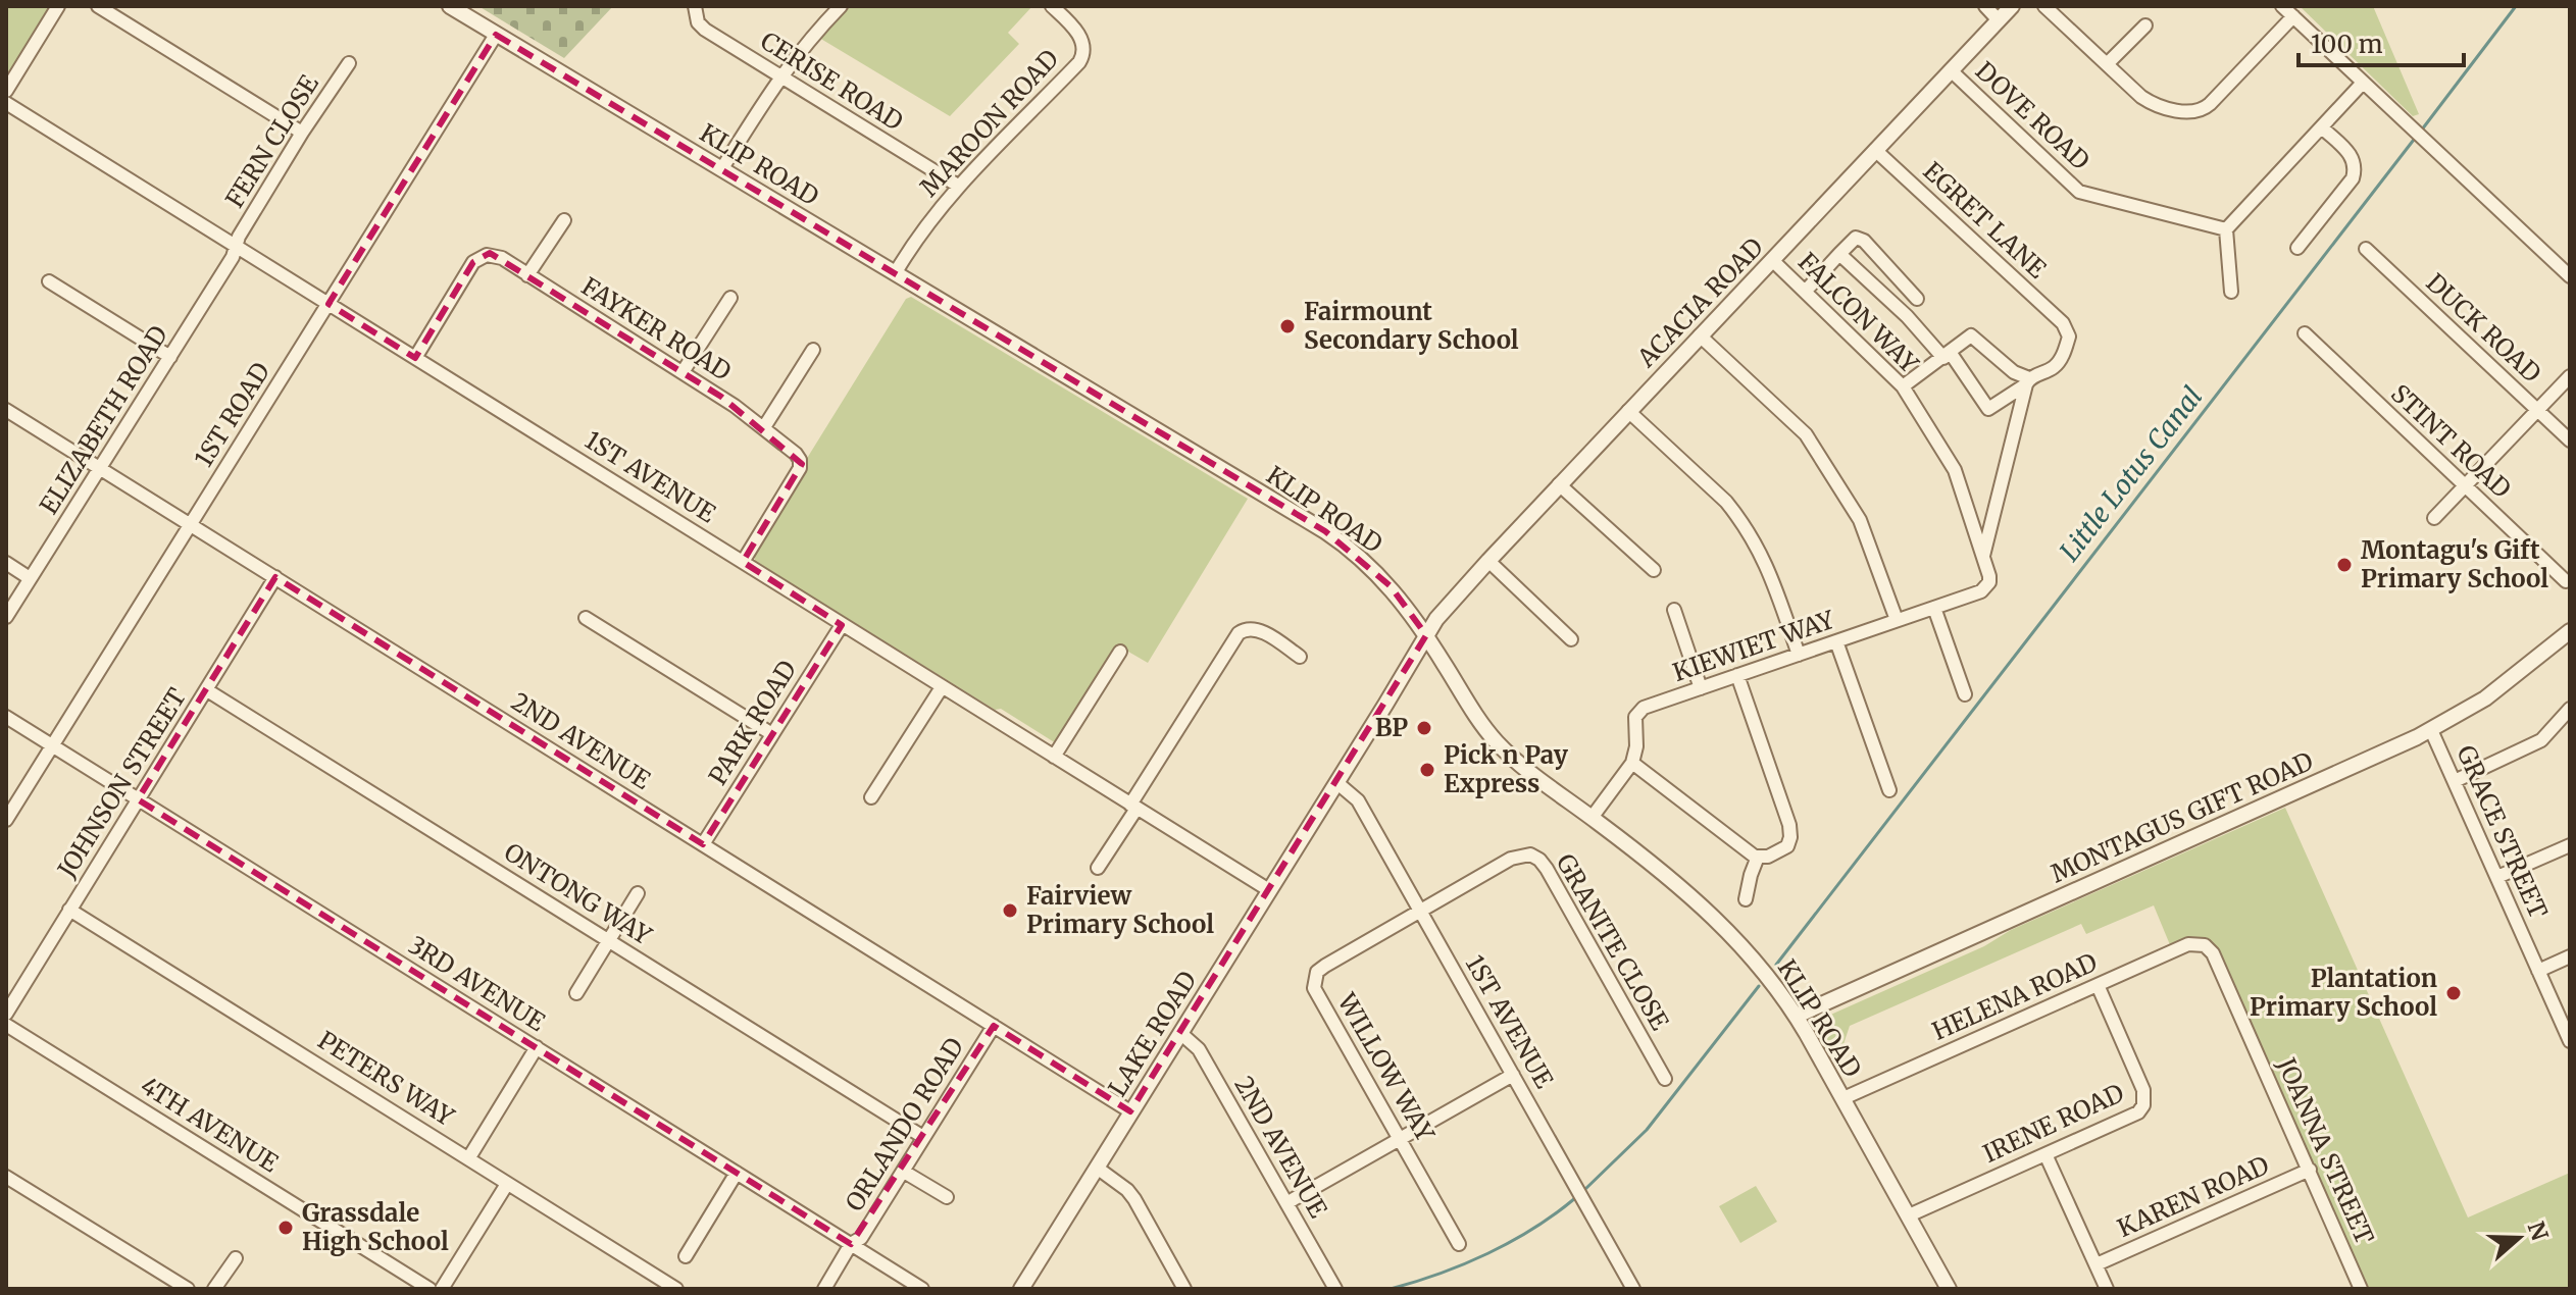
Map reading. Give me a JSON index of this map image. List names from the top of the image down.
{
  "streets": {
    "street": [
      "CERISE ROAD",
      "DOVE ROAD",
      "MAROON ROAD",
      "FERN CLOSE",
      "KLIP ROAD",
      "EGRET LANE",
      "ACACIA ROAD",
      "FALCON WAY",
      "DUCK ROAD",
      "FAYKER ROAD",
      "1ST ROAD",
      "ELIZABETH ROAD",
      "STINT ROAD",
      "1ST AVENUE",
      "KIEWIET WAY",
      "PARK ROAD",
      "2ND AVENUE",
      "JOHNSON STREET",
      "MONTAGUS GIFT ROAD",
      "GRACE STREET",
      "ONTONG WAY",
      "GRANITE CLOSE",
      "3RD AVENUE",
      "HELENA ROAD",
      "LAKE ROAD",
      "WILLOW WAY",
      "PETERS WAY",
      "IRENE ROAD",
      "4TH AVENUE",
      "ORLANDO ROAD",
      "JOANNA STREET",
      "KAREN ROAD"
    ]
  },
  "crossings": [
    ["CERISE ROAD", "MAROON ROAD"],
    ["DOVE ROAD", "ACACIA ROAD"],
    ["MAROON ROAD", "KLIP ROAD"],
    ["FERN CLOSE", "ELIZABETH ROAD"],
    ["FERN CLOSE", "1ST AVENUE"],
    ["KLIP ROAD", "ACACIA ROAD"],
    ["KLIP ROAD", "1ST ROAD"],
    ["KLIP ROAD", "MONTAGUS GIFT ROAD"],
    ["KLIP ROAD", "HELENA ROAD"],
    ["KLIP ROAD", "LAKE ROAD"],
    ["KLIP ROAD", "IRENE ROAD"],
    ["EGRET LANE", "ACACIA ROAD"],
    ["ACACIA ROAD", "FALCON WAY"],
    ["ACACIA ROAD", "LAKE ROAD"],
    ["FALCON WAY", "KIEWIET WAY"],
    ["FAYKER ROAD", "1ST AVENUE"],
    ["1ST ROAD", "1ST AVENUE"],
    ["1ST ROAD", "2ND AVENUE"],
    ["1ST ROAD", "3RD AVENUE"],
    ["ELIZABETH ROAD", "1ST AVENUE"],
    ["ELIZABETH ROAD", "2ND AVENUE"],
    ["1ST AVENUE", "PARK ROAD"],
    ["1ST AVENUE", "GRANITE CLOSE"],
    ["1ST AVENUE", "LAKE ROAD"],
    ["1ST AVENUE", "WILLOW WAY"],
    ["PARK ROAD", "2ND AVENUE"],
    ["2ND AVENUE", "JOHNSON STREET"],
    ["2ND AVENUE", "LAKE ROAD"],
    ["2ND AVENUE", "ORLANDO ROAD"],
    ["JOHNSON STREET", "ONTONG WAY"],
    ["JOHNSON STREET", "3RD AVENUE"],
    ["JOHNSON STREET", "PETERS WAY"],
    ["MONTAGUS GIFT ROAD", "GRACE STREET"],
    ["ONTONG WAY", "ORLANDO ROAD"],
    ["GRANITE CLOSE", "WILLOW WAY"],
    ["3RD AVENUE", "ORLANDO ROAD"],
    ["HELENA ROAD", "IRENE ROAD"],
    ["HELENA ROAD", "JOANNA STREET"],
    ["JOANNA STREET", "KAREN ROAD"]
  ],
  "water": ["Little Lotus Canal"],
  "places": [
    "Fairmount Secondary School",
    "Montagu's Gift Primary School",
    "BP",
    "Pick n Pay Express",
    "Fairview Primary School",
    "Plantation Primary School",
    "Grassdale High School"
  ],
  "scale_bar": "100 m",
  "north": "right"
}
